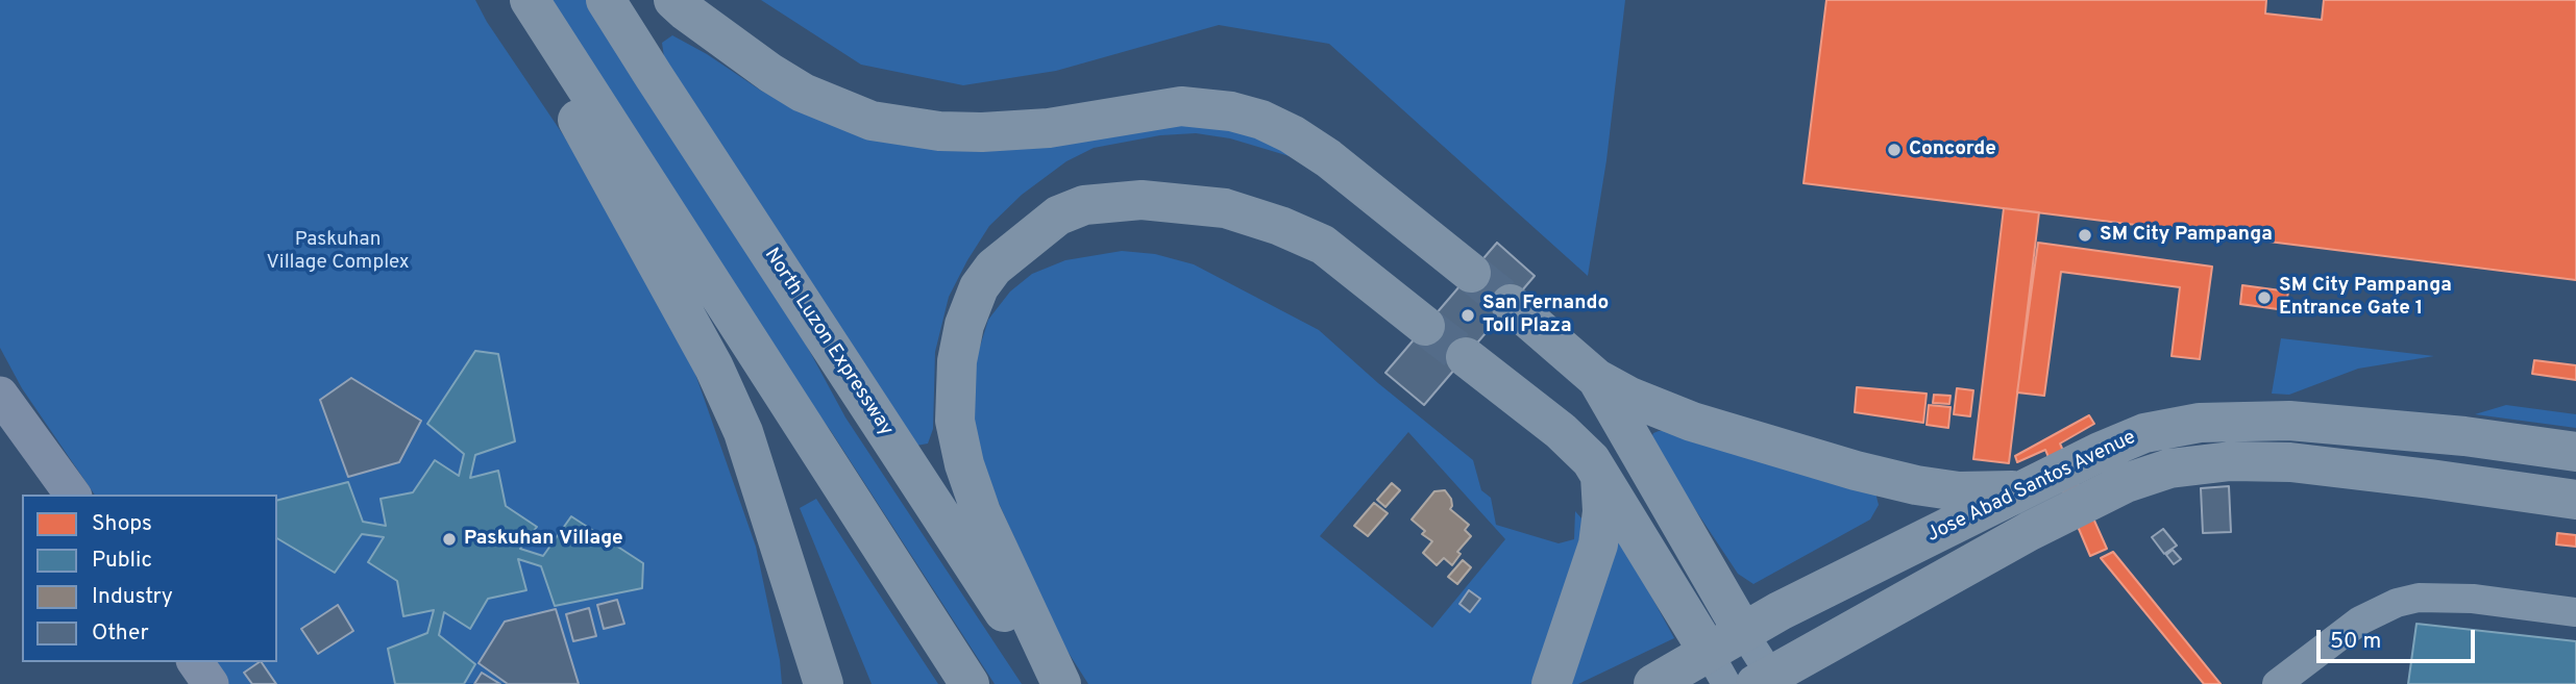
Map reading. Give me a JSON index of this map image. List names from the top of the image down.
{
  "streets": {
    "highway": ["North Luzon Expressway", "Jose Abad Santos Avenue"]
  },
  "parks": ["Paskuhan Village Complex"],
  "places": [
    "Concorde",
    "SM City Pampanga",
    "SM City Pampanga Entrance Gate 1",
    "San Fernando Toll Plaza",
    "Paskuhan Village"
  ],
  "legend": [
    "Shops",
    "Public",
    "Industry",
    "Other"
  ],
  "scale_bar": "50 m"
}
